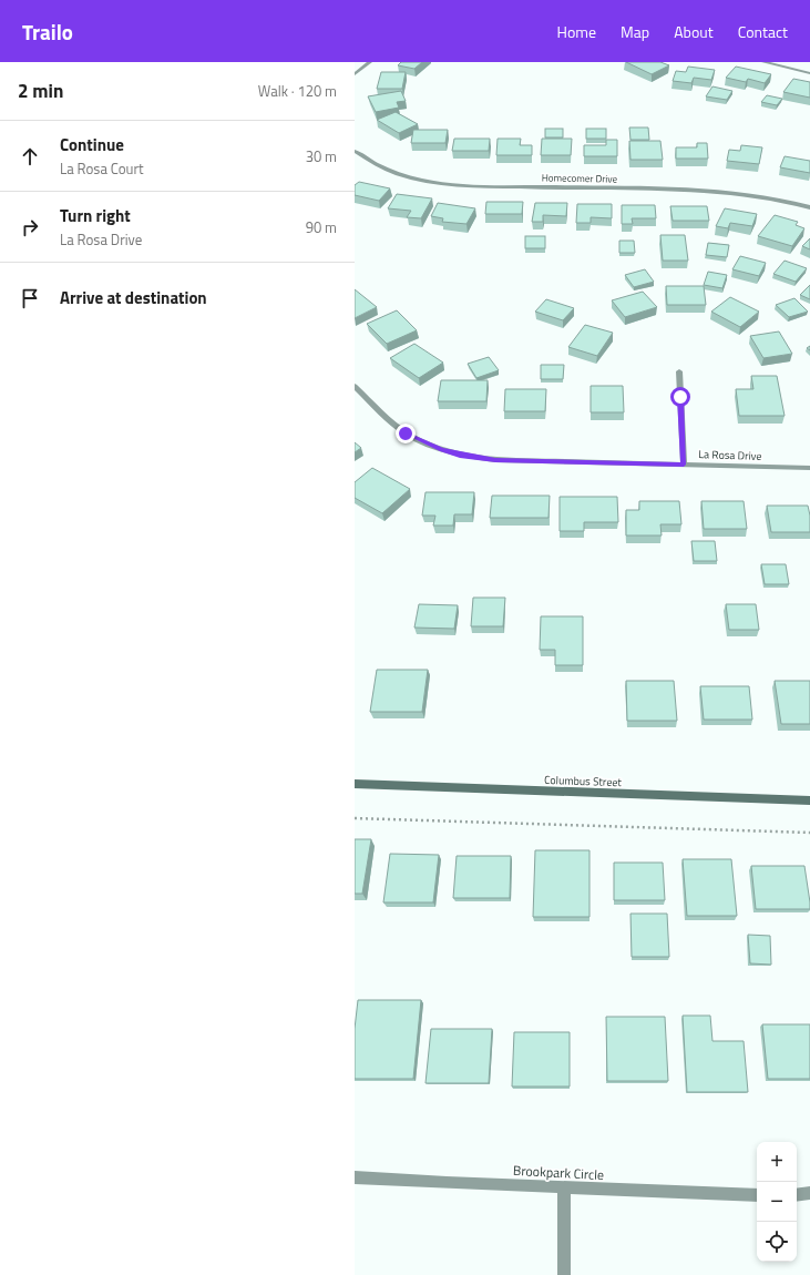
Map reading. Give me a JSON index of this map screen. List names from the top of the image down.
{
  "streets": {
    "main road": ["Columbus Street"],
    "street": ["Homecomer Drive", "La Rosa Drive", "Brookpark Circle"]
  },
  "page": {
    "header": "Trailo",
    "nav": [
      "Home",
      "Map",
      "About",
      "Contact"
    ],
    "heading": ["2 min", "Walk · 120 m"],
    "list": [
      ["Continue", "La Rosa Court", "30 m"],
      ["Turn right", "La Rosa Drive", "90 m"],
      "Arrive at destination"
    ],
    "map_buttons": ["+", "−"]
  }
}
